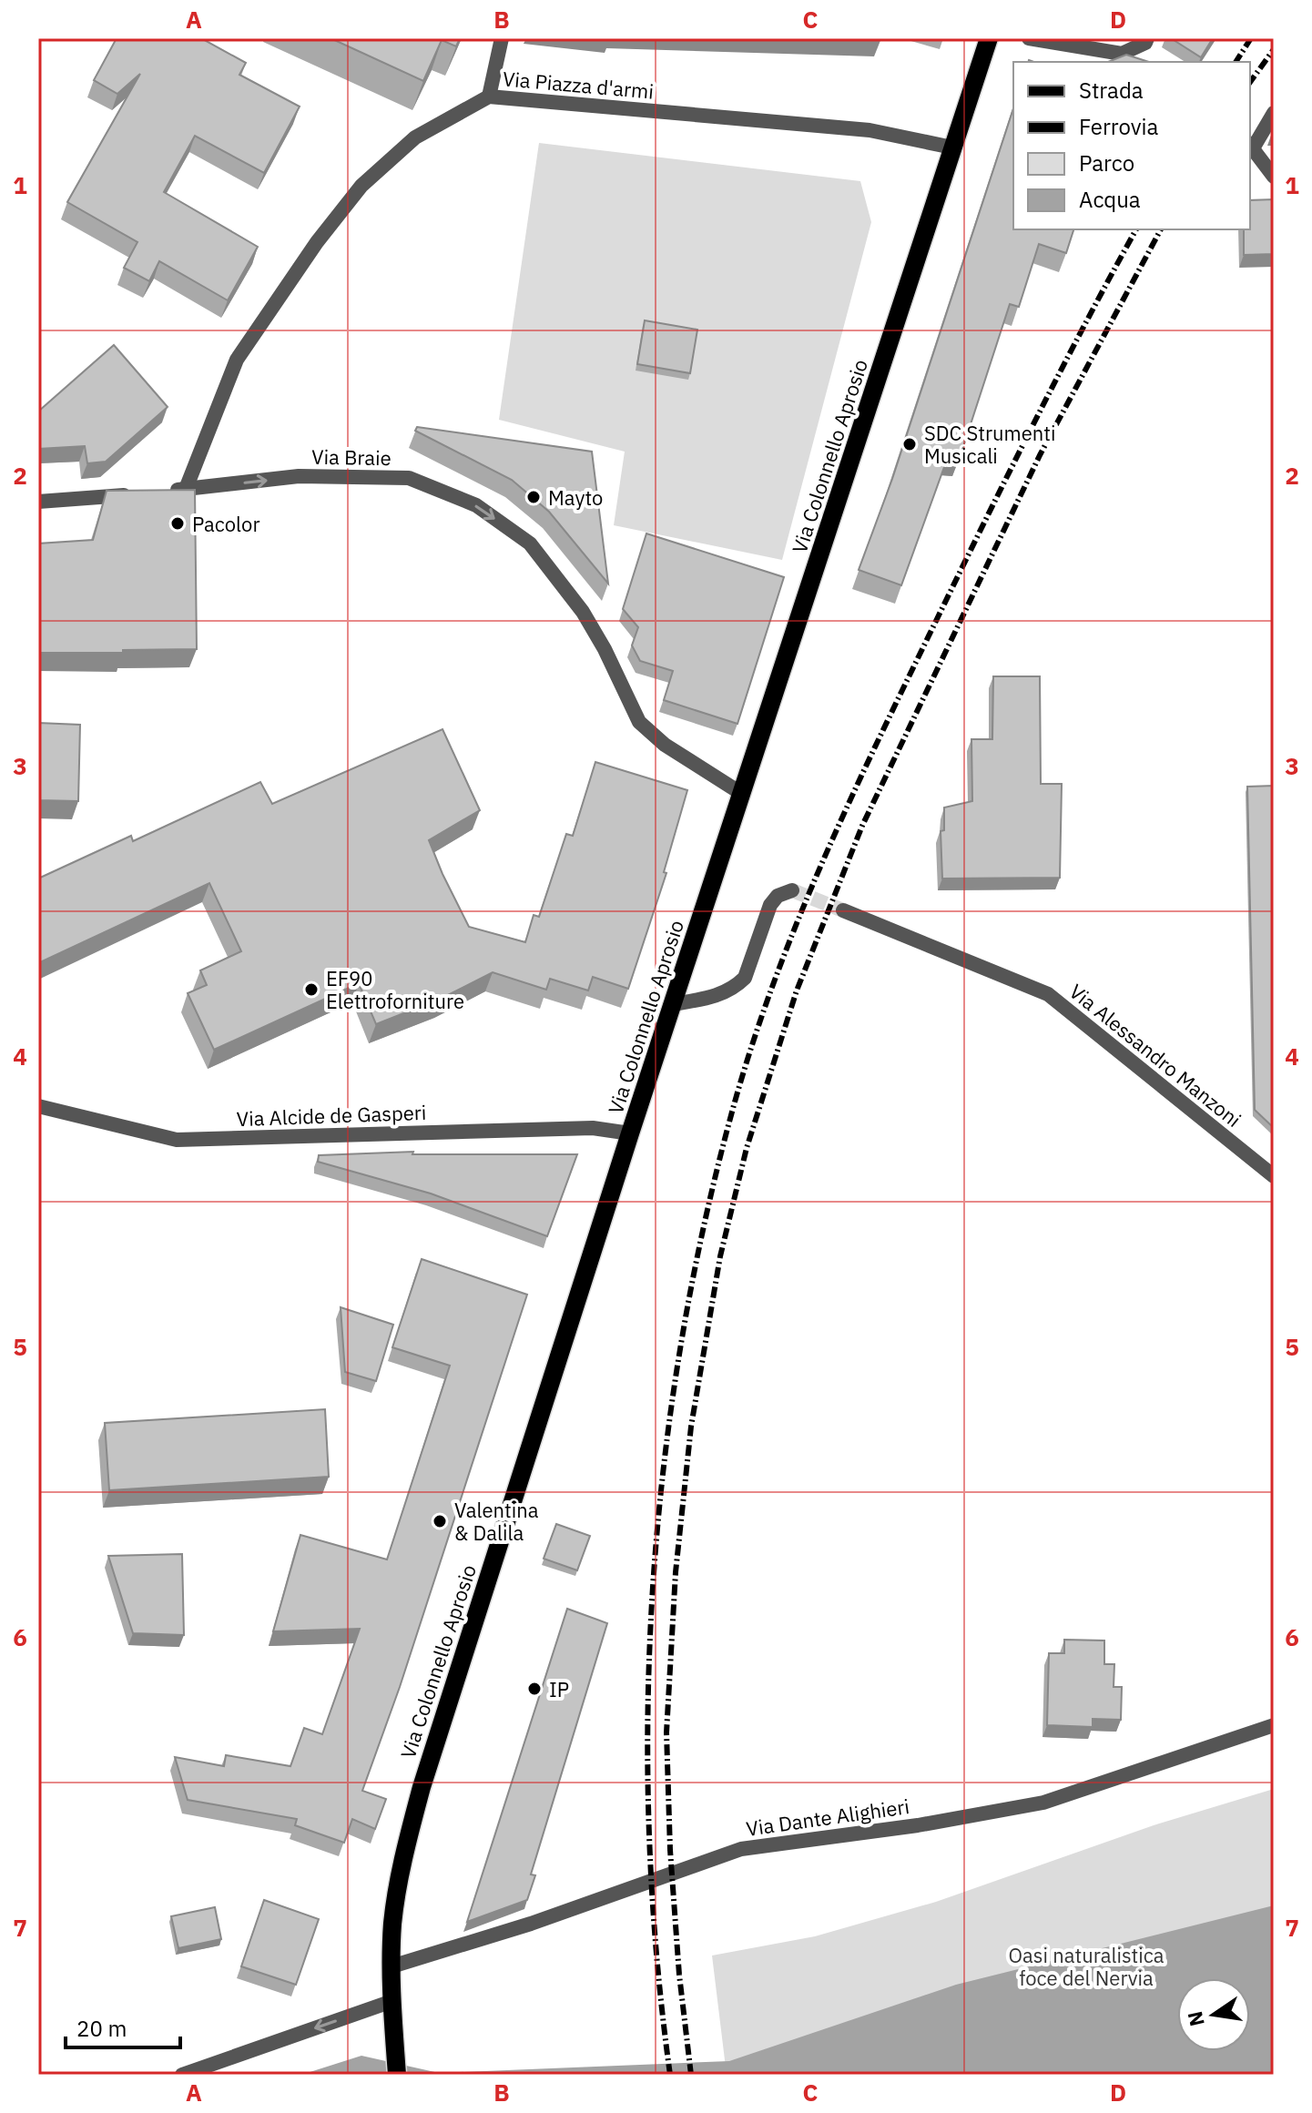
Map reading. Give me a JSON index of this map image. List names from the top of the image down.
{
  "streets": {
    "main road": ["Via Colonnello Aprosio"],
    "street": [
      "Via Piazza d'armi",
      "Via Braie",
      "Via Alessandro Manzoni",
      "Via Alcide de Gasperi",
      "Via Dante Alighieri"
    ]
  },
  "crossings": [
    ["Via Piazza d'armi", "Via Colonnello Aprosio"],
    ["Via Piazza d'armi", "Via Braie"],
    ["Via Colonnello Aprosio", "Via Braie"],
    ["Via Colonnello Aprosio", "Via Alcide de Gasperi"],
    ["Via Colonnello Aprosio", "Via Dante Alighieri"]
  ],
  "one_way": ["Via Braie"],
  "parks": ["Oasi naturalistica foce del Nervia"],
  "places": [
    "SDC Strumenti Musicali",
    "Mayto",
    "Pacolor",
    "EF90 Elettroforniture",
    "Valentina & Dalila",
    "IP"
  ],
  "legend": [
    "Strada",
    "Ferrovia",
    "Parco",
    "Acqua"
  ],
  "scale_bar": "20 m",
  "north": "left",
  "grid": {
    "columns": [
      "A",
      "B",
      "C",
      "D"
    ],
    "rows": [
      "1",
      "2",
      "3",
      "4",
      "5",
      "6",
      "7"
    ]
  }
}
